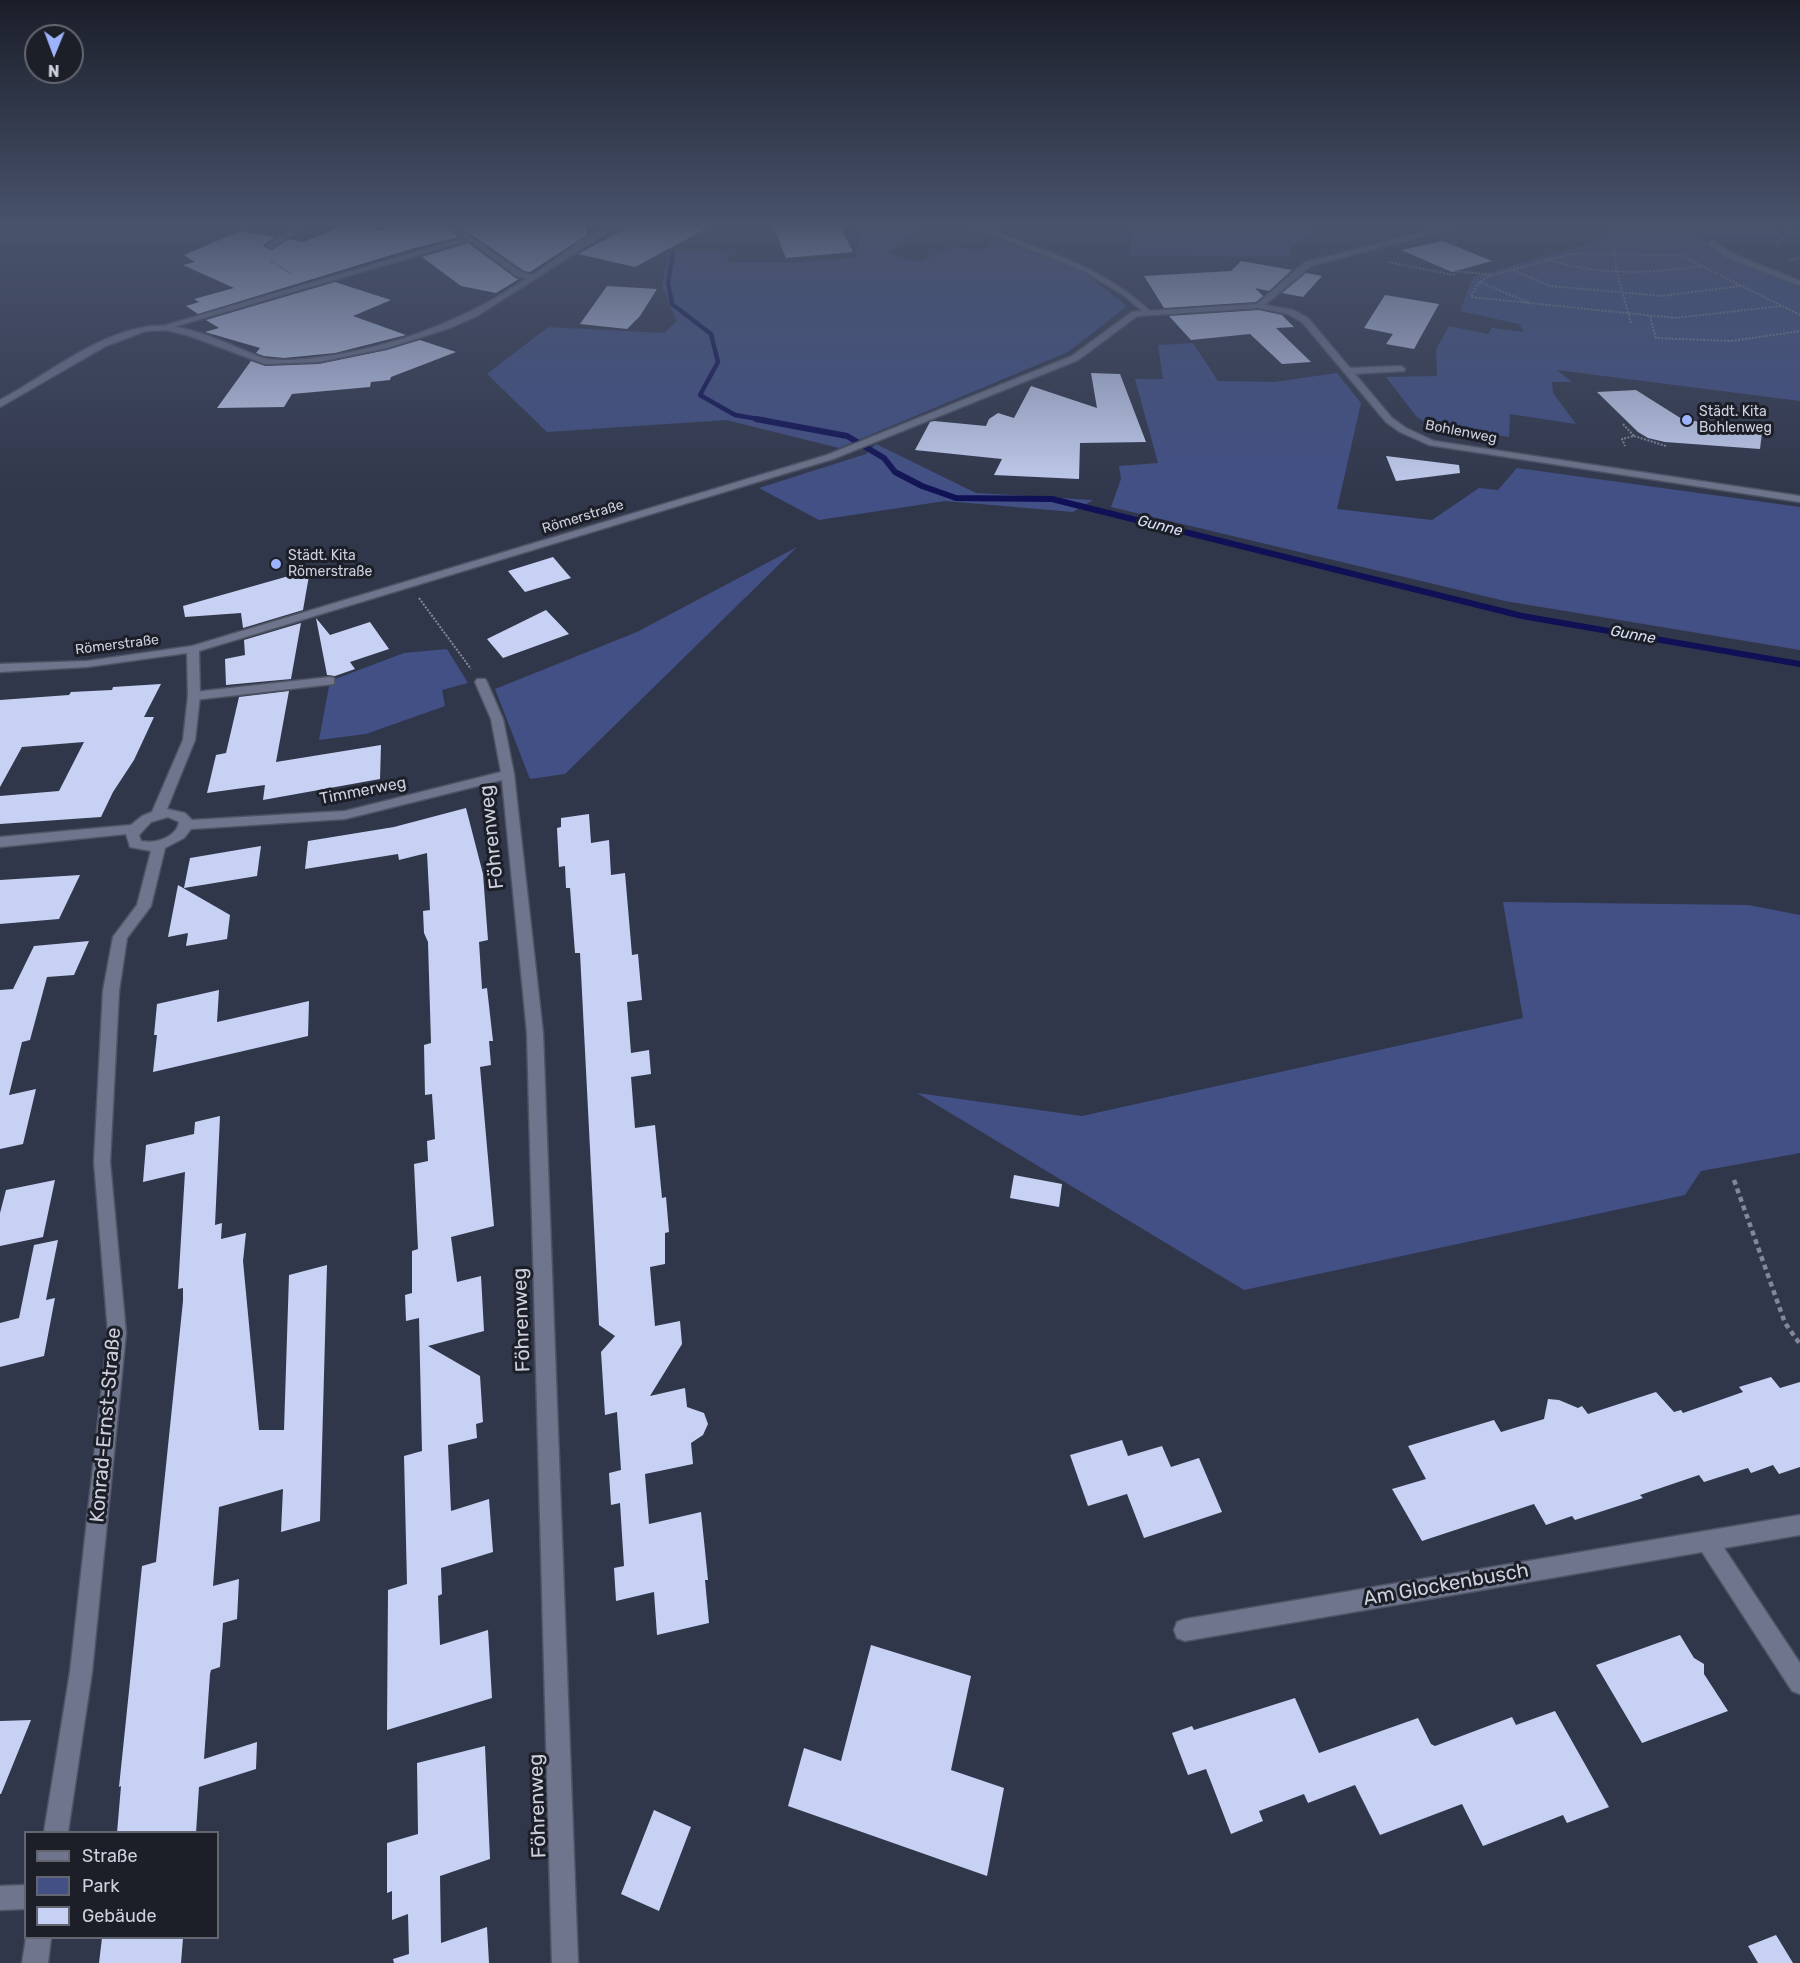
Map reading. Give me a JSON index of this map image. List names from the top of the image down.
{
  "streets": {
    "street": [
      "Bohlenweg",
      "Römerstraße",
      "Timmerweg",
      "Föhrenweg",
      "Konrad-Ernst-Straße",
      "Am Glockenbusch"
    ]
  },
  "crossings": [
    ["Timmerweg", "Föhrenweg"]
  ],
  "water": ["Gunne"],
  "places": ["Städt. Kita Bohlenweg", "Städt. Kita Römerstraße"],
  "legend": ["Straße", "Park", "Gebäude"],
  "north": "bottom"
}
